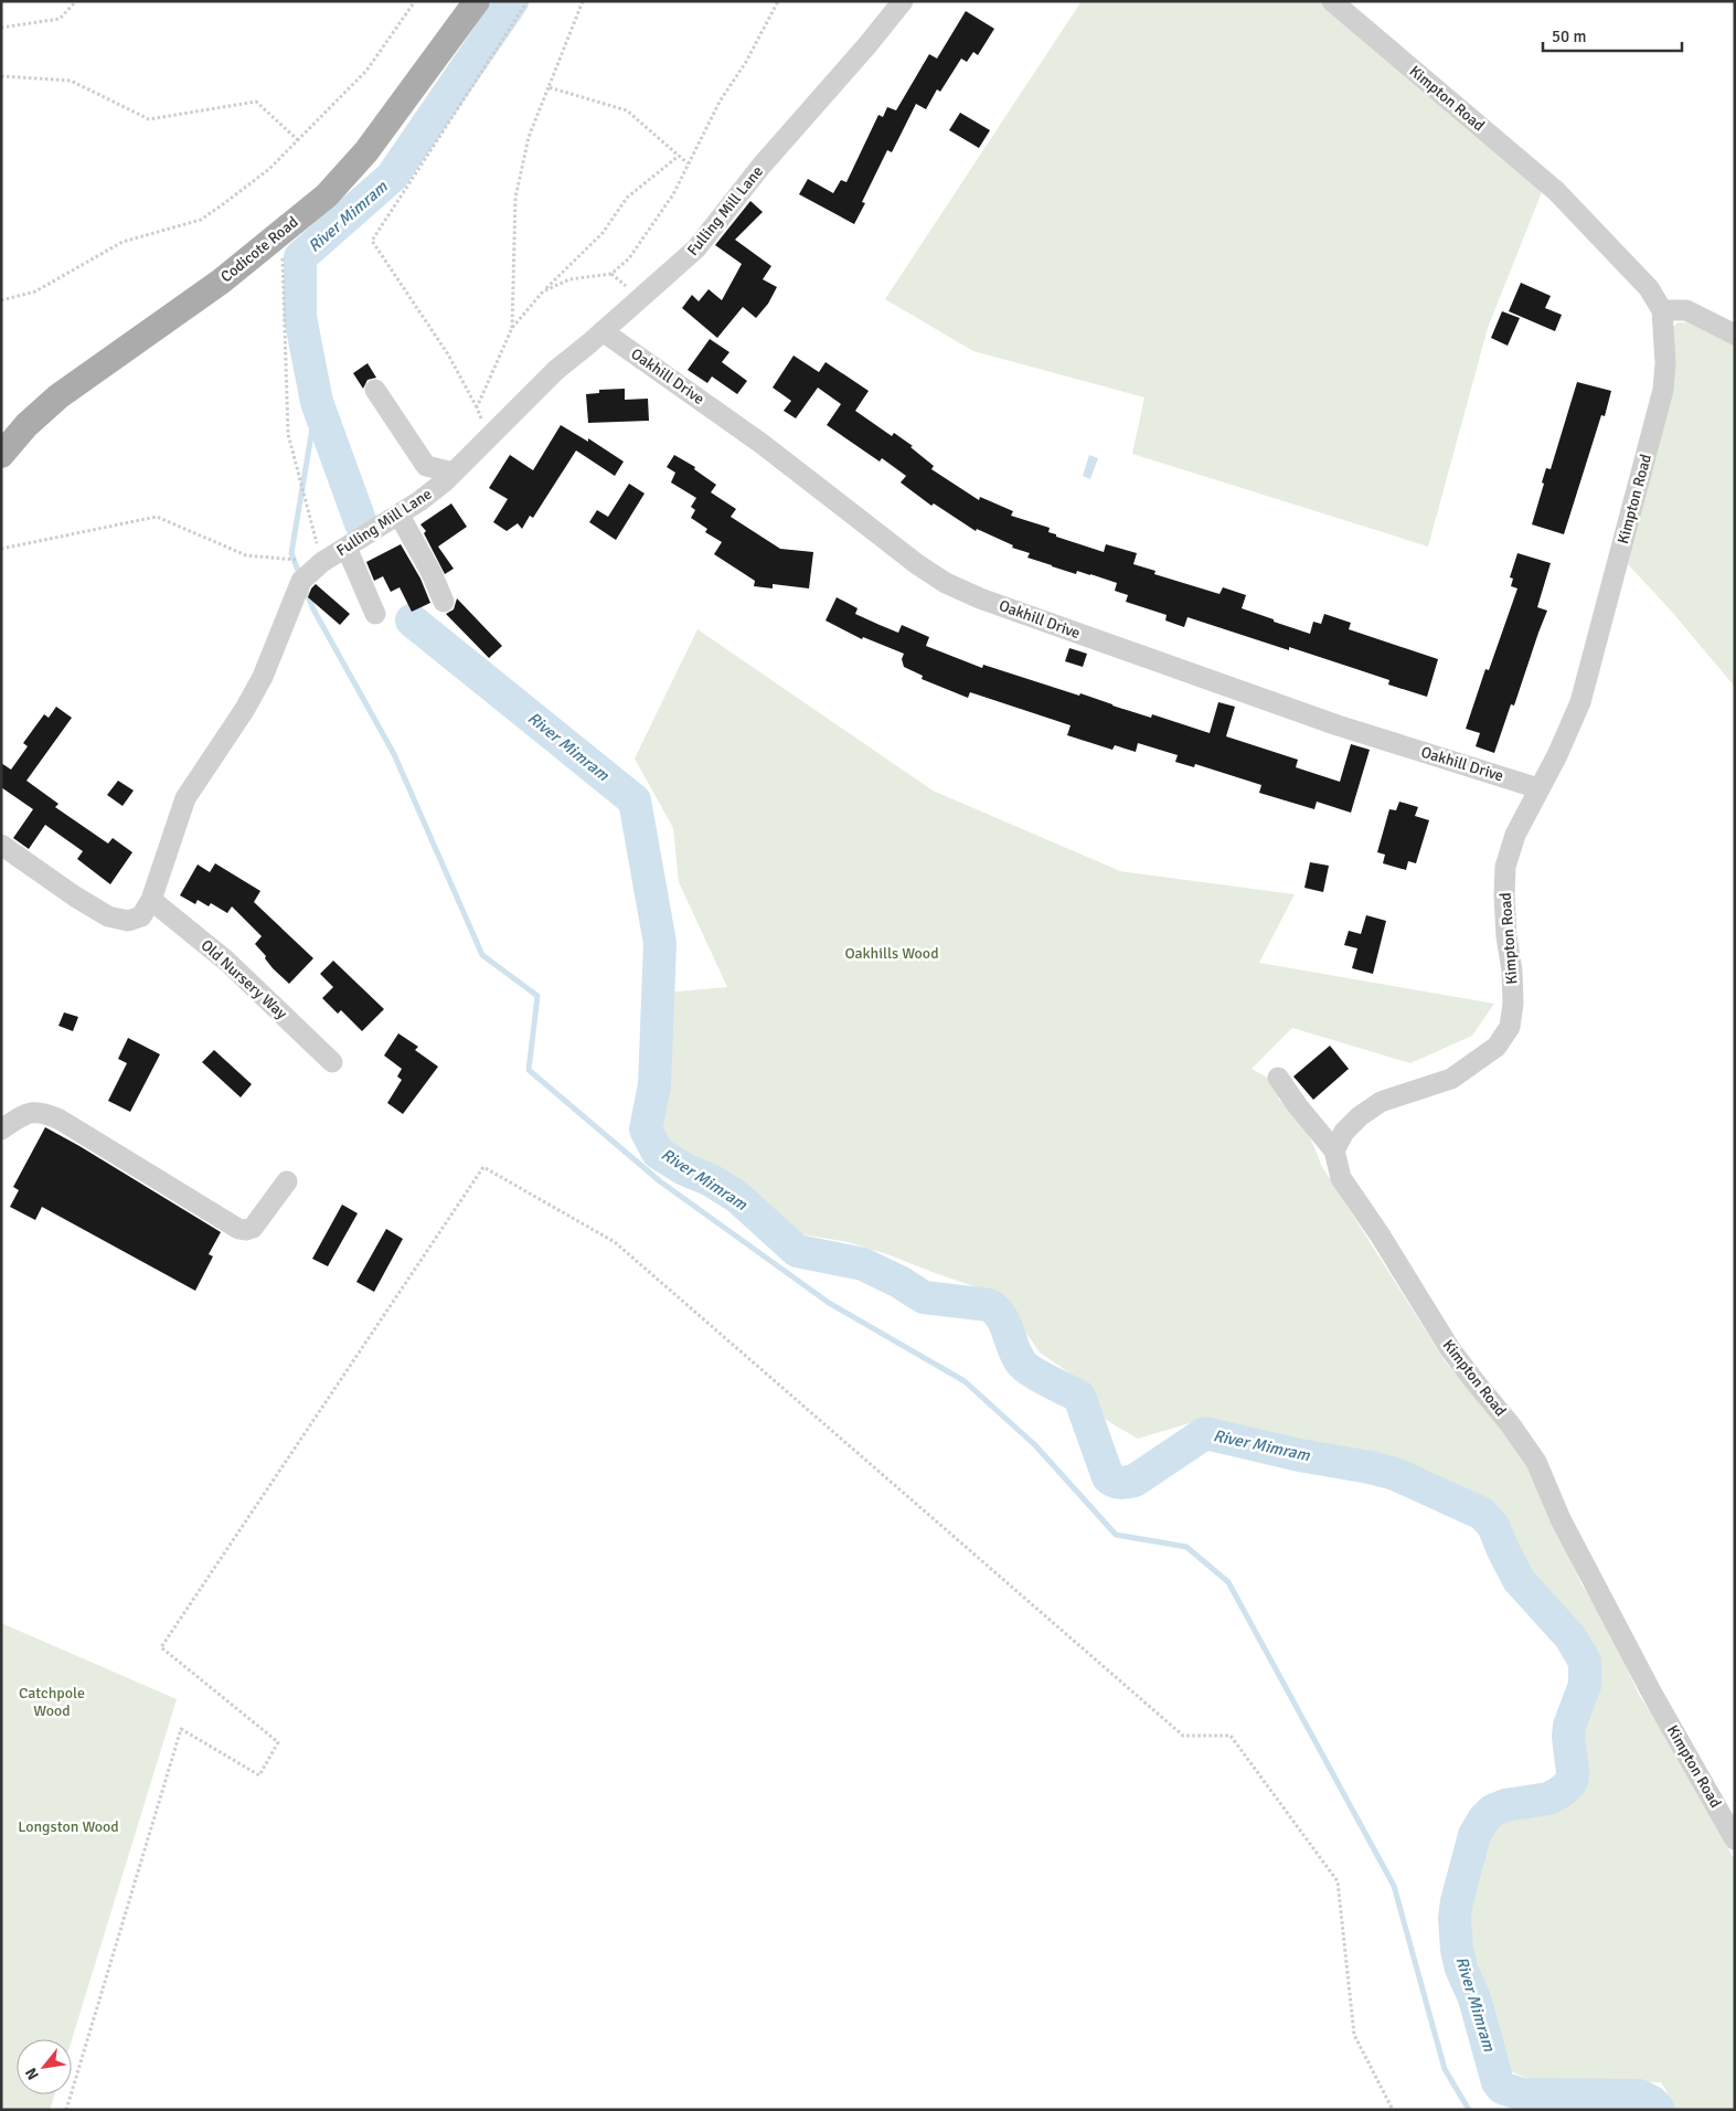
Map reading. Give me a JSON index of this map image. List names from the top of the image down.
{
  "streets": {
    "main road": ["Codicote Road"],
    "street": [
      "Kimpton Road",
      "Fulling Mill Lane",
      "Oakhill Drive",
      "Old Nursery Way"
    ]
  },
  "crossings": [
    ["Kimpton Road", "Oakhill Drive"],
    ["Fulling Mill Lane", "Oakhill Drive"],
    ["Fulling Mill Lane", "Old Nursery Way"]
  ],
  "water": ["River Mimram"],
  "parks": ["Oakhills Wood", "Catchpole Wood", "Longston Wood"],
  "scale_bar": "50 m",
  "north": "bottom left"
}
